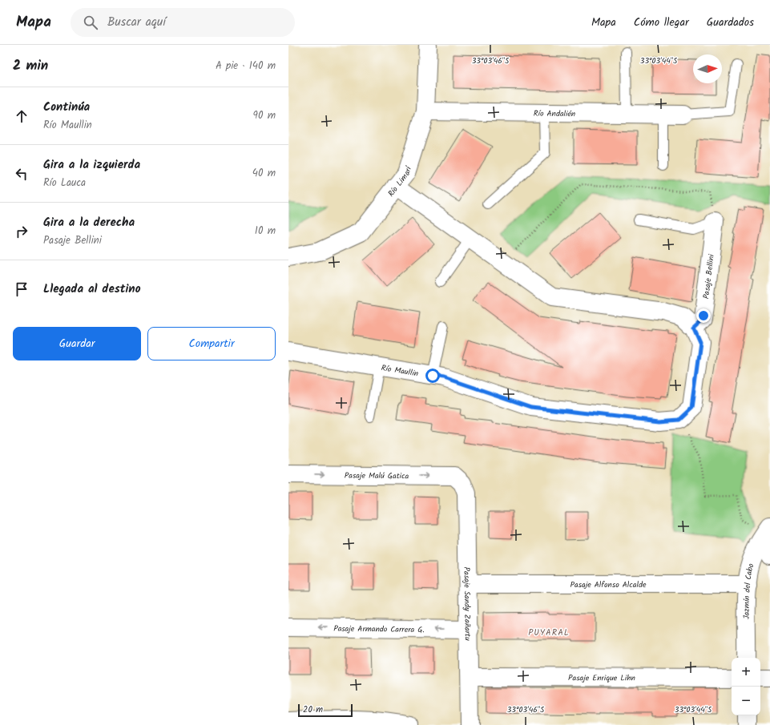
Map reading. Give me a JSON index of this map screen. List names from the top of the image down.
{
  "streets": {
    "street": [
      "Río Andalién",
      "Río Limarí",
      "Pasaje Bellini",
      "Río Maullin",
      "Pasaje Malú Gatica",
      "Pasaje Alfonso Alcalde",
      "Jazmín del Cabo",
      "Pasaje Sandy Zañartu",
      "Pasaje Armando Carrera G.",
      "Pasaje Enrique Lihn"
    ]
  },
  "crossings": [
    ["Río Andalién", "Río Limarí"],
    ["Pasaje Malú Gatica", "Pasaje Sandy Zañartu"],
    ["Pasaje Alfonso Alcalde", "Jazmín del Cabo"],
    ["Pasaje Alfonso Alcalde", "Pasaje Sandy Zañartu"],
    ["Pasaje Sandy Zañartu", "Pasaje Armando Carrera G."],
    ["Pasaje Sandy Zañartu", "Pasaje Enrique Lihn"]
  ],
  "one_way": ["Pasaje Malú Gatica"],
  "districts": ["PUYARAL"],
  "scale_bar": "20 m",
  "north": "right",
  "page": {
    "header": "Mapa",
    "search": "Buscar aquí",
    "nav": ["Mapa", "Cómo llegar", "Guardados"],
    "heading": ["2 min", "A pie · 140 m"],
    "list": [
      ["Continúa", "Río Maullin", "90 m"],
      ["Gira a la izquierda", "Río Lauca", "40 m"],
      ["Gira a la derecha", "Pasaje Bellini", "10 m"],
      "Llegada al destino"
    ],
    "buttons": ["Guardar", "Compartir"],
    "map_buttons": ["+", "−"],
    "scale": "20 m"
  },
  "coordinates": ["33°03'46\"S", "33°03'44\"S"]
}
